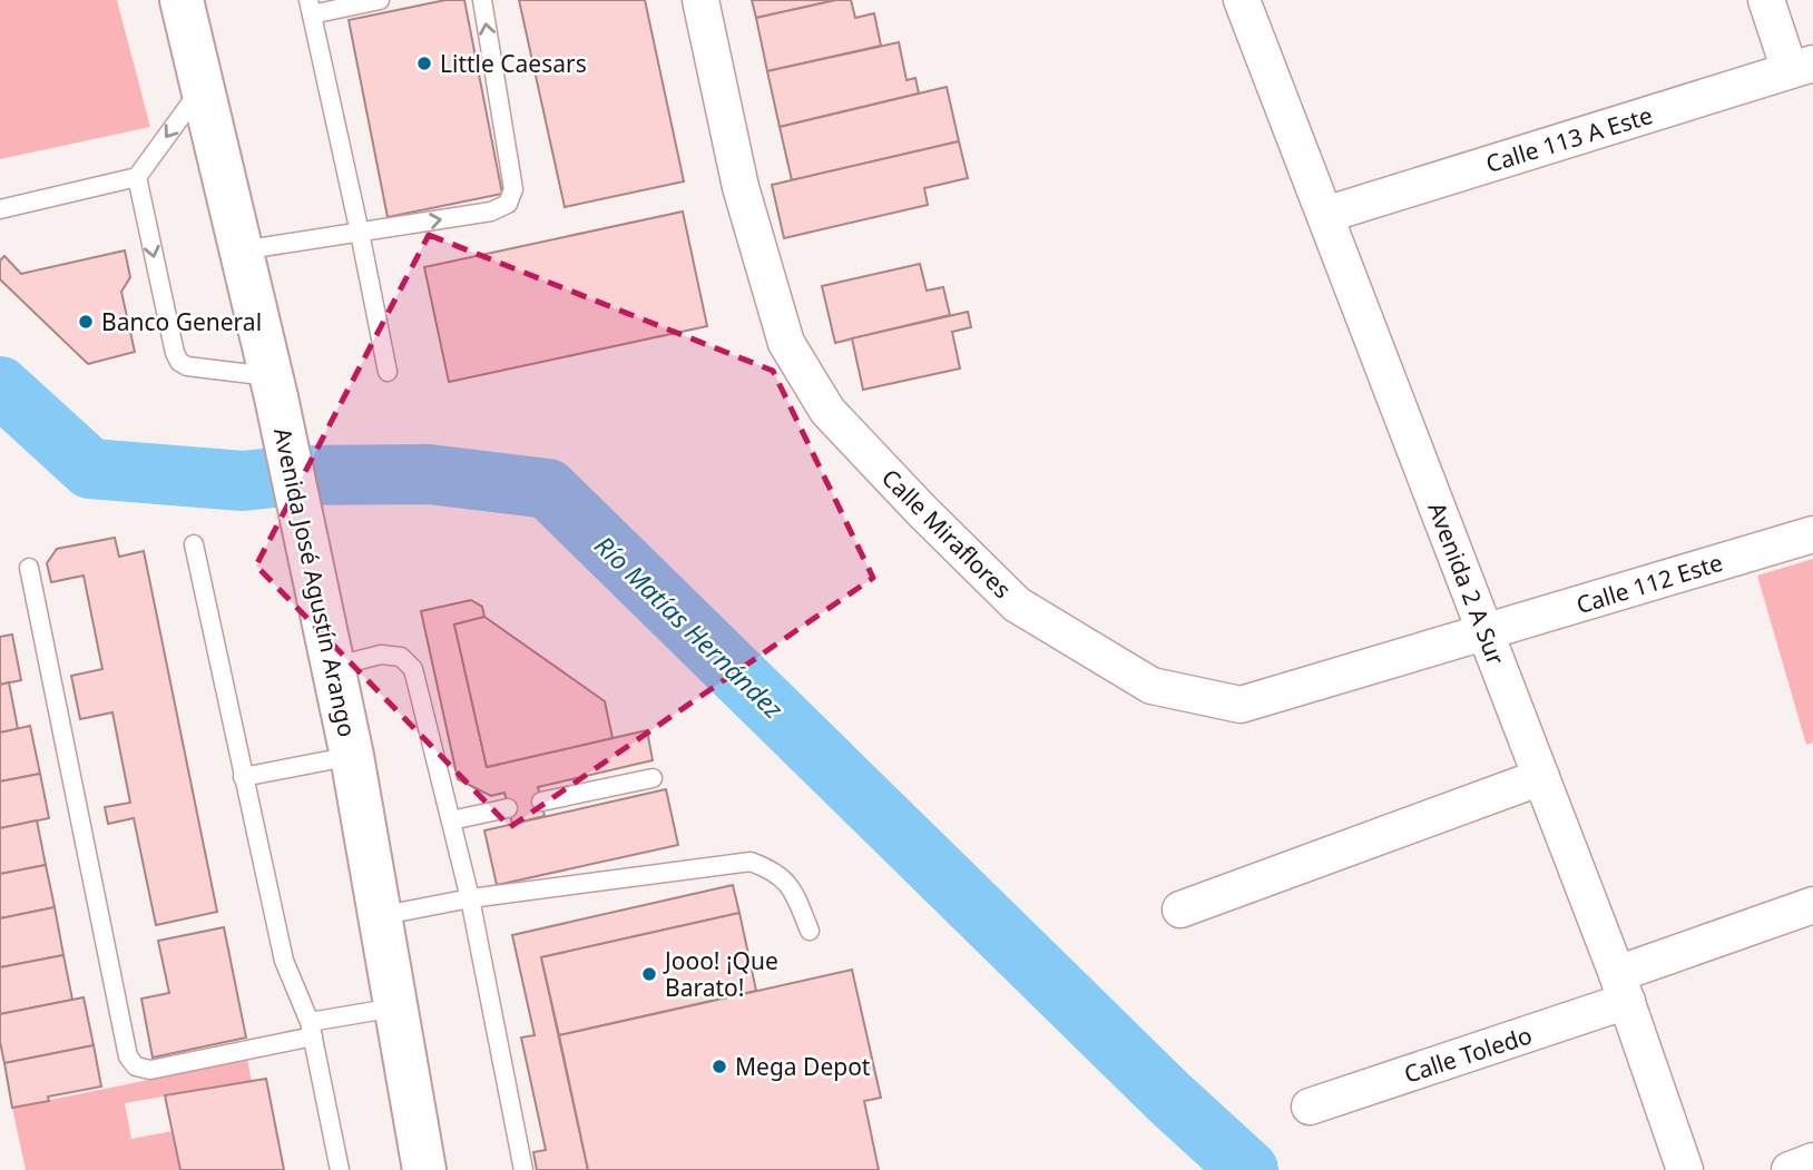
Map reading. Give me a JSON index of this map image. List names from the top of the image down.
{
  "streets": {
    "main road": ["Avenida José Agustín Arango"],
    "street": [
      "Calle 113 A Este",
      "Calle Miraflores",
      "Avenida 2 A Sur",
      "Calle 112 Este",
      "Calle Toledo"
    ]
  },
  "crossings": [
    ["Calle 113 A Este", "Avenida 2 A Sur"],
    ["Calle Miraflores", "Avenida 2 A Sur"],
    ["Calle Miraflores", "Calle 112 Este"],
    ["Avenida 2 A Sur", "Calle 112 Este"],
    ["Avenida 2 A Sur", "Calle Toledo"]
  ],
  "water": ["Río Matías Hernández"],
  "places": [
    "Little Caesars",
    "Banco General",
    "Jooo! ¡Que Barato!",
    "Mega Depot"
  ]
}
